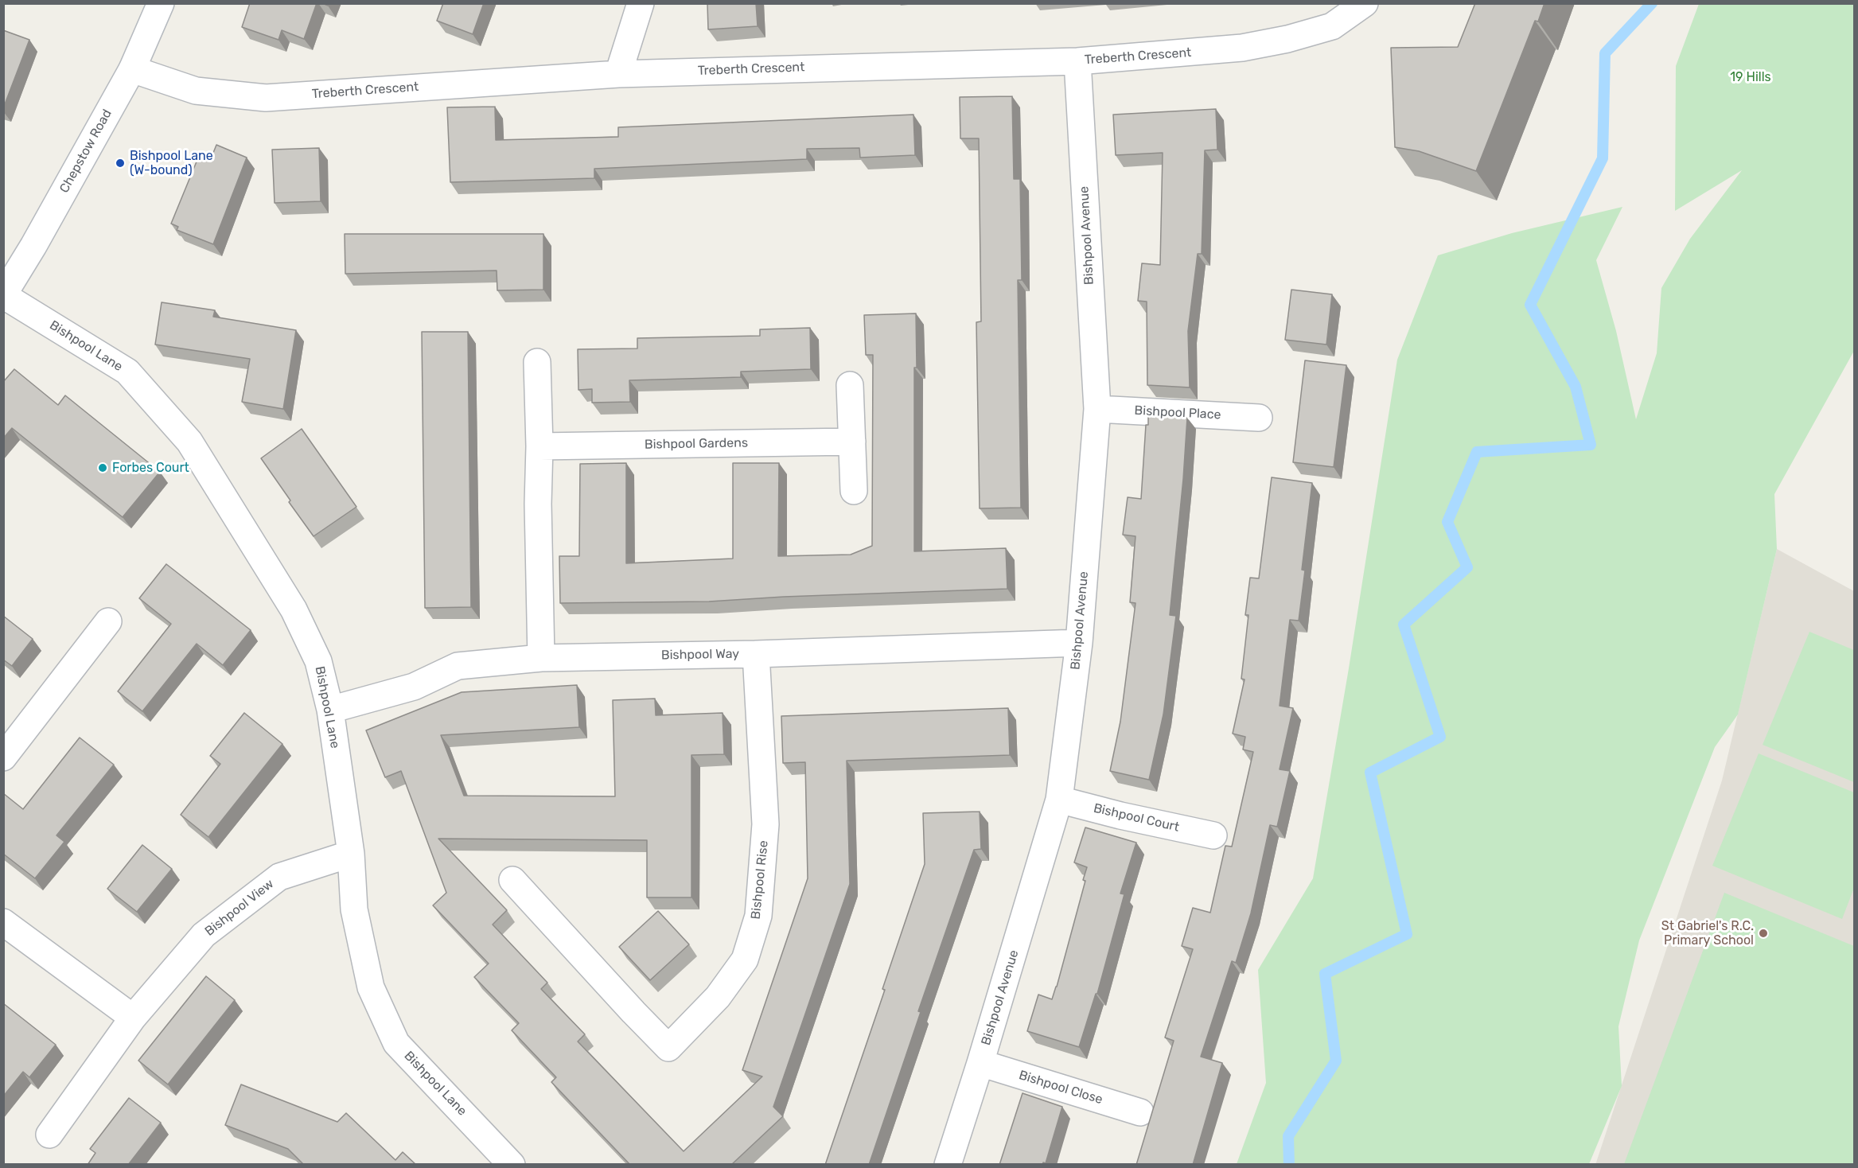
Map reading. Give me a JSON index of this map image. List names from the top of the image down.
{
  "streets": {
    "street": [
      "Treberth Crescent",
      "Chepstow Road",
      "Bishpool Avenue",
      "Bishpool Lane",
      "Bishpool Place",
      "Bishpool Gardens",
      "Bishpool Way",
      "Bishpool Court",
      "Bishpool Rise",
      "Bishpool View",
      "Bishpool Close"
    ]
  },
  "crossings": [
    ["Treberth Crescent", "Chepstow Road"],
    ["Treberth Crescent", "Bishpool Avenue"],
    ["Chepstow Road", "Bishpool Lane"],
    ["Bishpool Avenue", "Bishpool Place"],
    ["Bishpool Avenue", "Bishpool Way"],
    ["Bishpool Avenue", "Bishpool Court"],
    ["Bishpool Avenue", "Bishpool Close"],
    ["Bishpool Lane", "Bishpool Way"],
    ["Bishpool Lane", "Bishpool View"],
    ["Bishpool Way", "Bishpool Rise"]
  ],
  "parks": ["19 Hills"],
  "places": ["Bishpool Lane (W-bound)", "Forbes Court", "St Gabriel's R.C. Primary School"]
}
